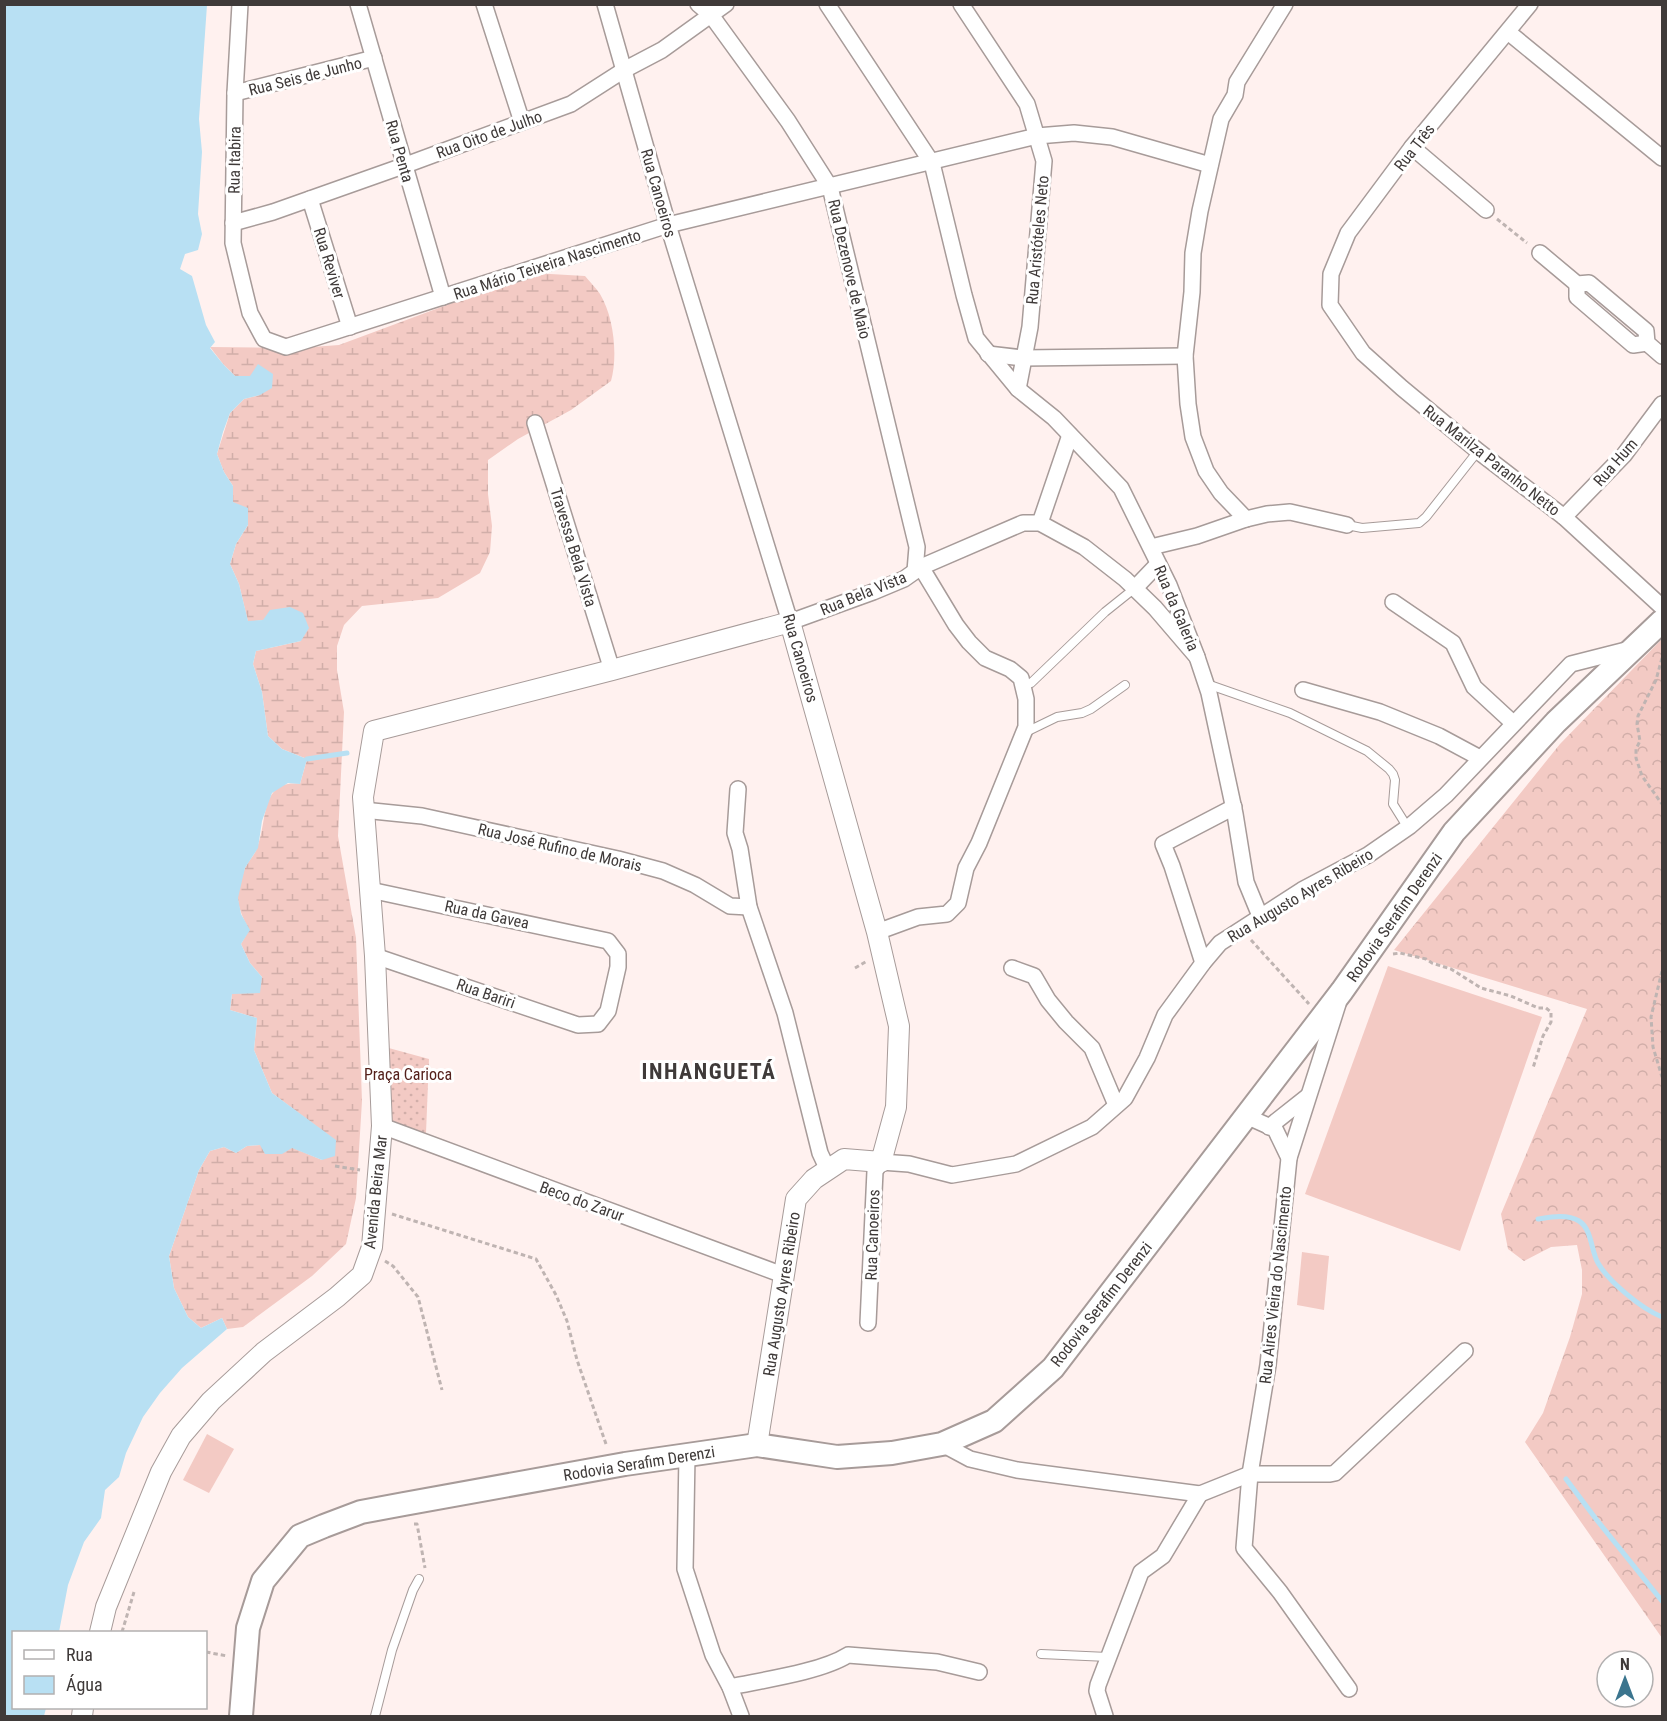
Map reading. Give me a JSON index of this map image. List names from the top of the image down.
{
  "streets": {
    "main road": ["Rodovia Serafim Derenzi"],
    "street": [
      "Rua Seis de Junho",
      "Rua Oito de Julho",
      "Rua Três",
      "Rua Penta",
      "Rua Itabira",
      "Rua Canoeiros",
      "Rua Aristóteles Neto",
      "Rua Reviver",
      "Rua Mário Teixeira Nascimento",
      "Rua Dezenove de Maio",
      "Rua Marilza Paranho Netto",
      "Rua Hum",
      "Travessa Bela Vista",
      "Rua Bela Vista",
      "Rua da Galeria",
      "Rua José Rufino de Morais",
      "Rua Augusto Ayres Ribeiro",
      "Rua da Gavea",
      "Rua Bariri",
      "Avenida Beira Mar",
      "Beco do Zarur",
      "Rua Aires Vieira do Nascimento"
    ]
  },
  "crossings": [
    ["Rua Seis de Junho", "Rua Penta"],
    ["Rua Seis de Junho", "Rua Itabira"],
    ["Rua Oito de Julho", "Rua Penta"],
    ["Rua Oito de Julho", "Rua Itabira"],
    ["Rua Oito de Julho", "Rua Canoeiros"],
    ["Rua Oito de Julho", "Rua Reviver"],
    ["Rua Oito de Julho", "Rua Dezenove de Maio"],
    ["Rua Três", "Rua Marilza Paranho Netto"],
    ["Rua Penta", "Rua Mário Teixeira Nascimento"],
    ["Rua Itabira", "Rua Mário Teixeira Nascimento"],
    ["Rua Canoeiros", "Rua Mário Teixeira Nascimento"],
    ["Rua Canoeiros", "Rua Bela Vista"],
    ["Rua Canoeiros", "Rua Augusto Ayres Ribeiro"],
    ["Rua Aristóteles Neto", "Rua Mário Teixeira Nascimento"],
    ["Rua Aristóteles Neto", "Rua da Galeria"],
    ["Rua Reviver", "Rua Mário Teixeira Nascimento"],
    ["Rua Mário Teixeira Nascimento", "Rua Dezenove de Maio"],
    ["Rua Mário Teixeira Nascimento", "Rua da Galeria"],
    ["Rua Dezenove de Maio", "Rua Bela Vista"],
    ["Rua Marilza Paranho Netto", "Rua Hum"],
    ["Travessa Bela Vista", "Rua Bela Vista"],
    ["Rua Bela Vista", "Avenida Beira Mar"],
    ["Rua da Galeria", "Rua Augusto Ayres Ribeiro"],
    ["Rua José Rufino de Morais", "Avenida Beira Mar"],
    ["Rua Augusto Ayres Ribeiro", "Rodovia Serafim Derenzi"],
    ["Rua Augusto Ayres Ribeiro", "Beco do Zarur"],
    ["Rua da Gavea", "Rua Bariri"],
    ["Rua da Gavea", "Avenida Beira Mar"],
    ["Rodovia Serafim Derenzi", "Rua Aires Vieira do Nascimento"],
    ["Rua Bariri", "Avenida Beira Mar"],
    ["Avenida Beira Mar", "Beco do Zarur"]
  ],
  "districts": ["INHANGUETÁ"],
  "parks": ["Praça Carioca"],
  "legend": ["Rua", "Água"],
  "north": "top"
}
